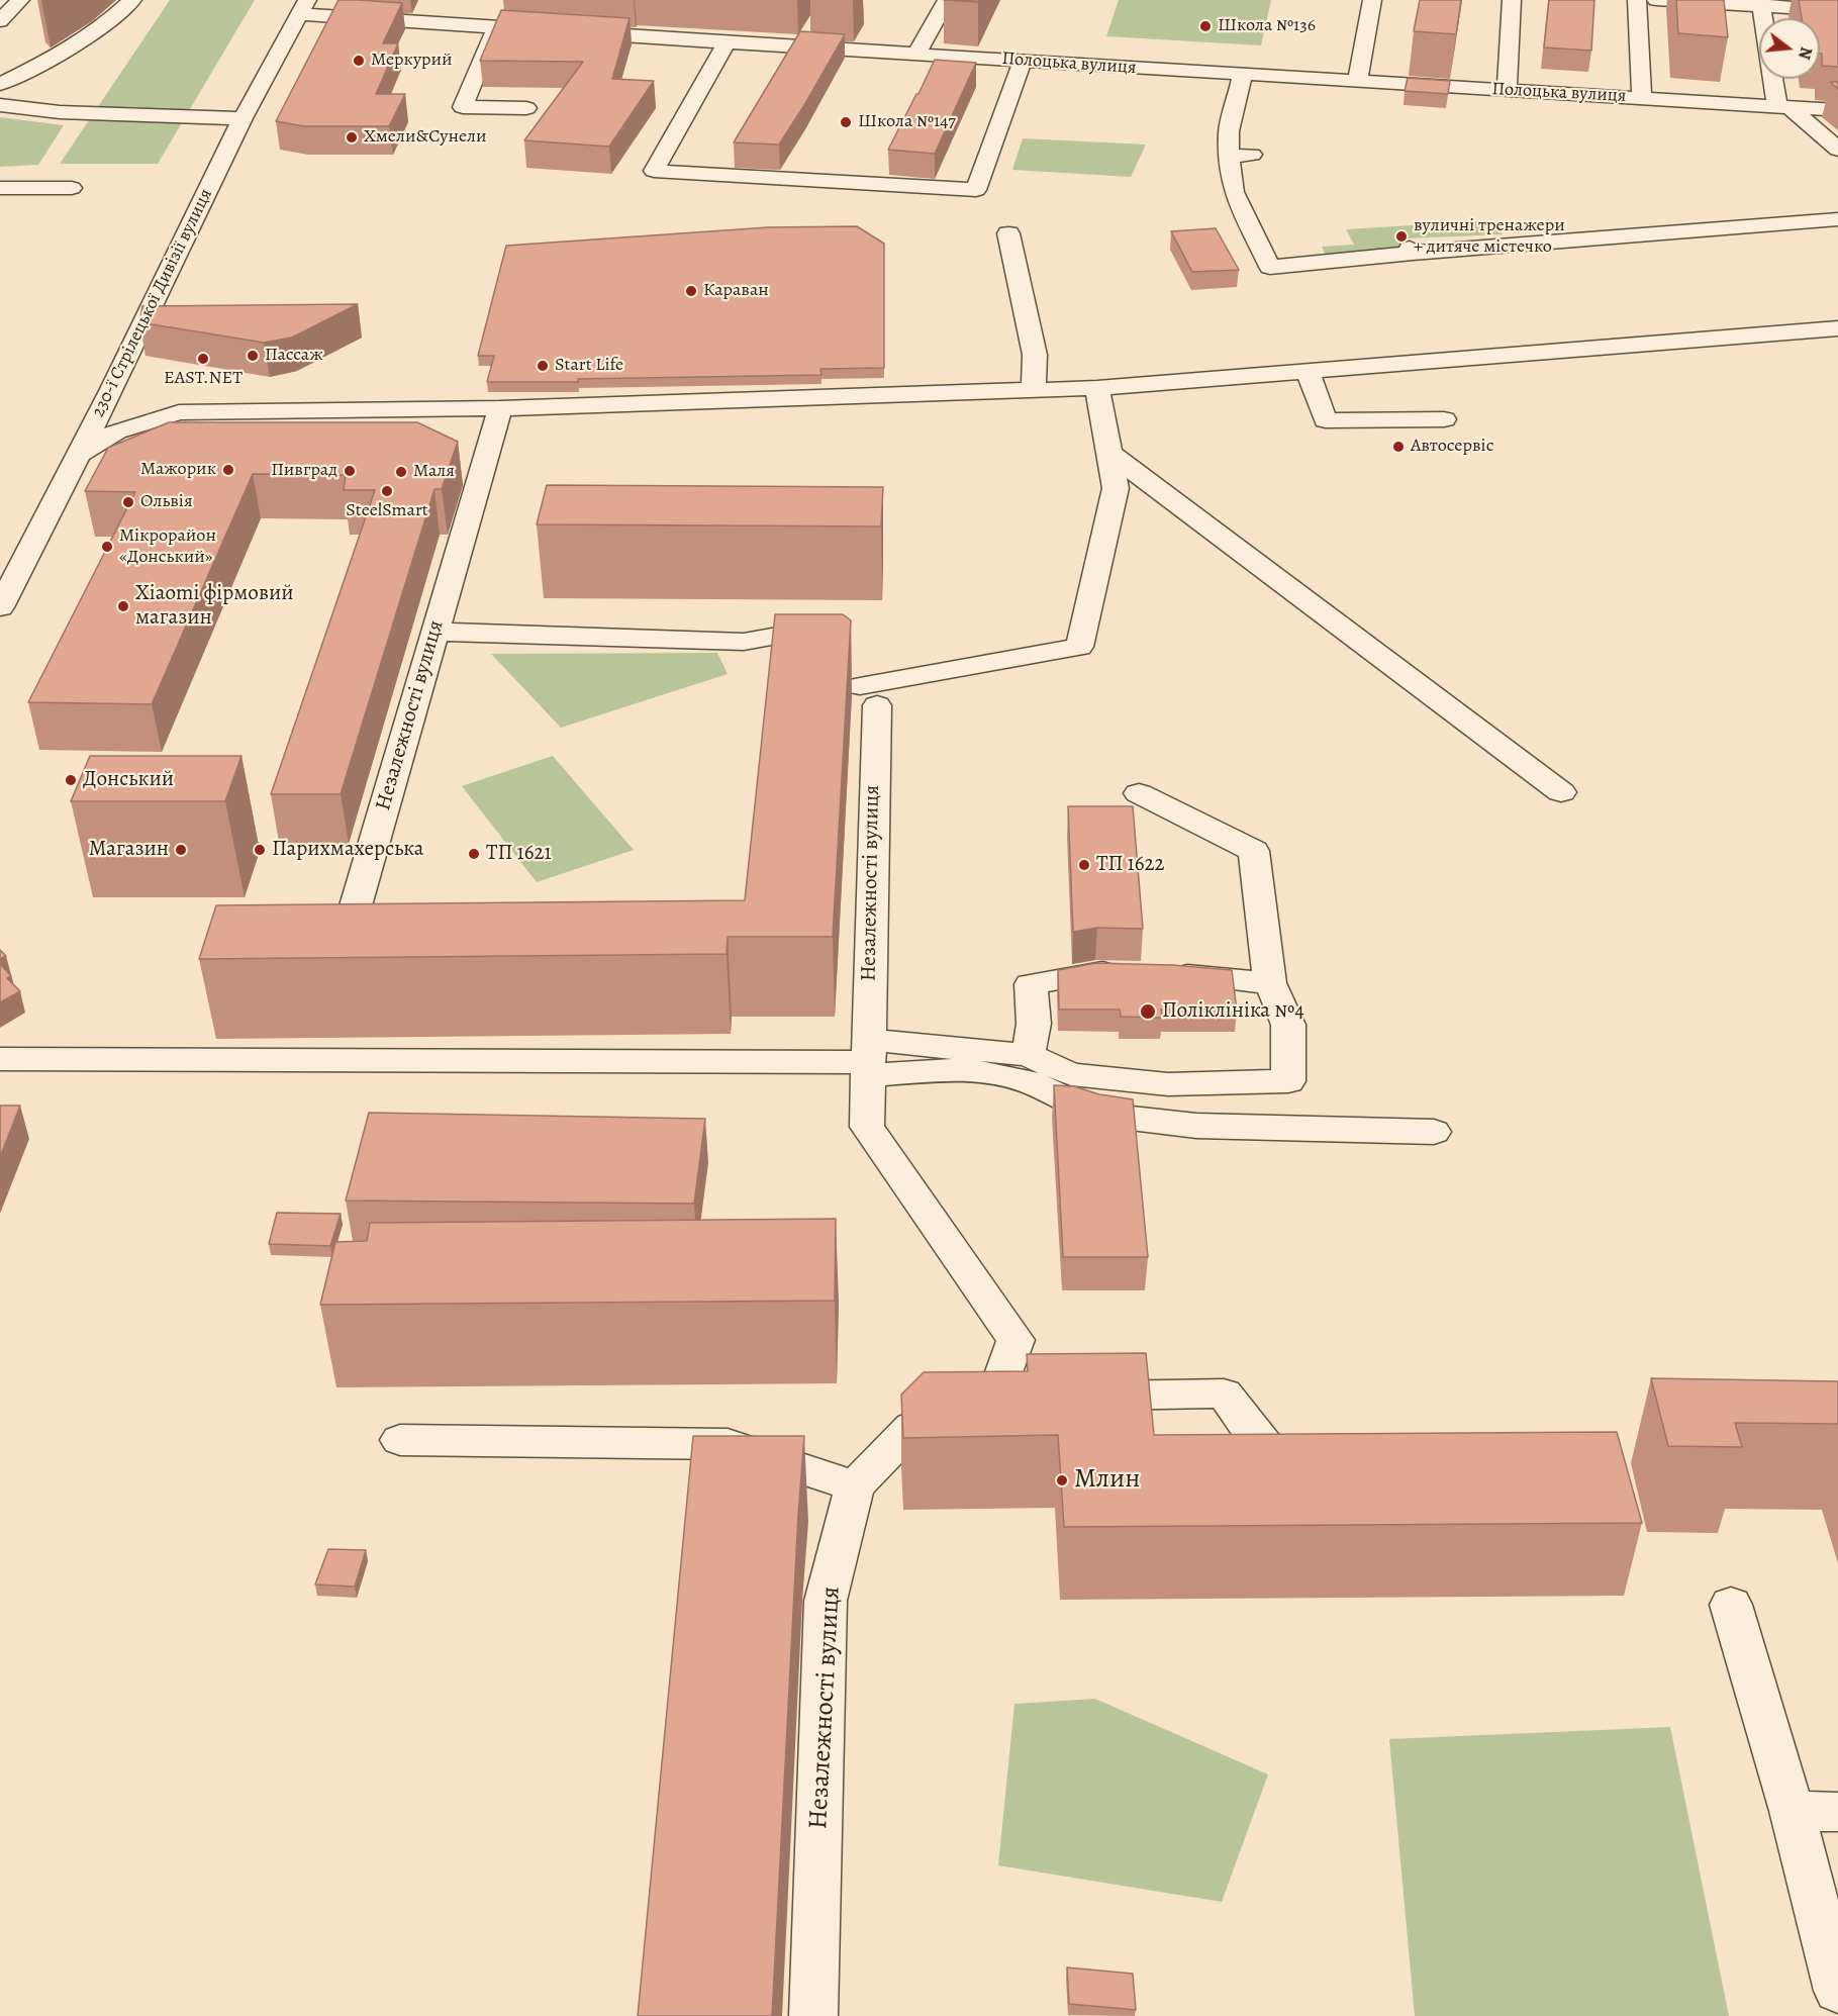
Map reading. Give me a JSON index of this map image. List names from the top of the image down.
{
  "streets": {
    "street": ["Полоцька вулиця", "230-ї Стрілецької Дивізії вулиця", "Незалежності вулиця"]
  },
  "crossings": [
    ["Полоцька вулиця", "230-ї Стрілецької Дивізії вулиця"]
  ],
  "places": [
    "Школа №136",
    "Меркурий",
    "Школа №147",
    "Хмели&Сунели",
    "вуличні тренажери + дитяче містечко",
    "Караван",
    "Пассаж",
    "EAST.NET",
    "Start Life",
    "Автосервіс",
    "Мажорик",
    "Пивград",
    "Маля",
    "SteelSmart",
    "Ольвія",
    "Мікрорайон «Донський»",
    "Xiaomi фірмовий магазин",
    "Донський",
    "Магазин",
    "Парихмахерська",
    "ТП 1621",
    "ТП 1622",
    "Поліклініка №4",
    "Млин"
  ],
  "north": "right"
}
